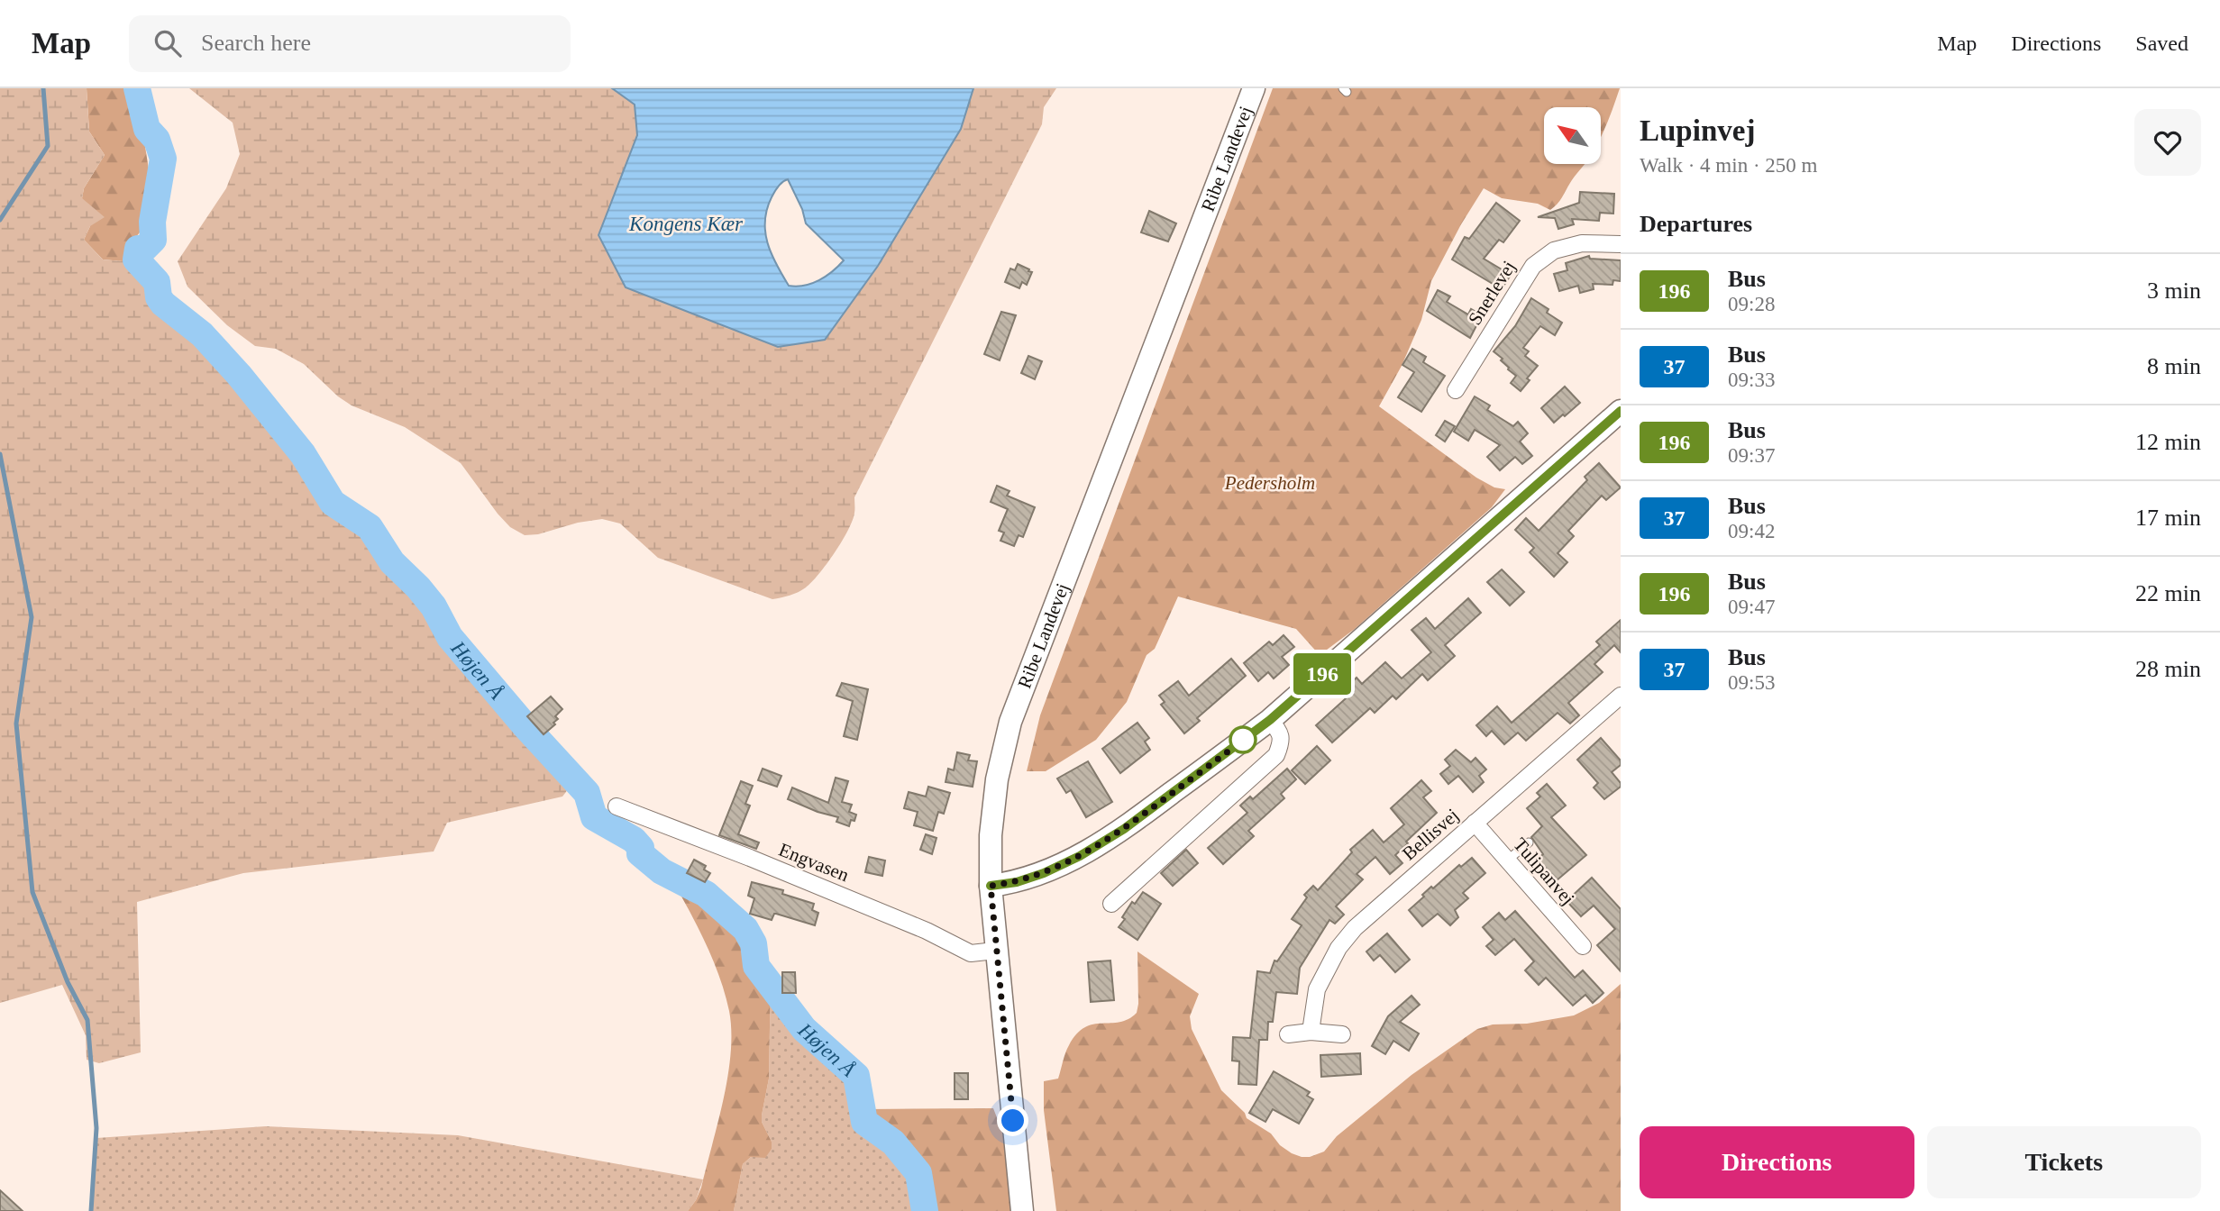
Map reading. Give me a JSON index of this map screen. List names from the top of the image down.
{
  "streets": {
    "main road": ["Ribe Landevej"],
    "street": [
      "Snerlevej",
      "Bellisvej",
      "Engvasen",
      "Tulipanvej"
    ]
  },
  "crossings": [
    ["Ribe Landevej", "Engvasen"],
    ["Bellisvej", "Tulipanvej"]
  ],
  "water": ["Kongens Kær", "Højen Å"],
  "parks": ["Pedersholm"],
  "lines": ["bus line 196"],
  "north": "top left",
  "page": {
    "header": "Map",
    "search": "Search here",
    "nav": ["Map", "Directions", "Saved"],
    "on_map": "196",
    "heading": [
      ["Lupinvej", "Walk · 4 min · 250 m"],
      "Departures"
    ],
    "list": [
      {
        "mark": "196",
        "name": "Bus",
        "note": "09:28",
        "value": "3 min"
      },
      {
        "mark": "37",
        "name": "Bus",
        "note": "09:33",
        "value": "8 min"
      },
      {
        "mark": "196",
        "name": "Bus",
        "note": "09:37",
        "value": "12 min"
      },
      {
        "mark": "37",
        "name": "Bus",
        "note": "09:42",
        "value": "17 min"
      },
      {
        "mark": "196",
        "name": "Bus",
        "note": "09:47",
        "value": "22 min"
      },
      {
        "mark": "37",
        "name": "Bus",
        "note": "09:53",
        "value": "28 min"
      }
    ],
    "buttons": ["Directions", "Tickets"]
  }
}
